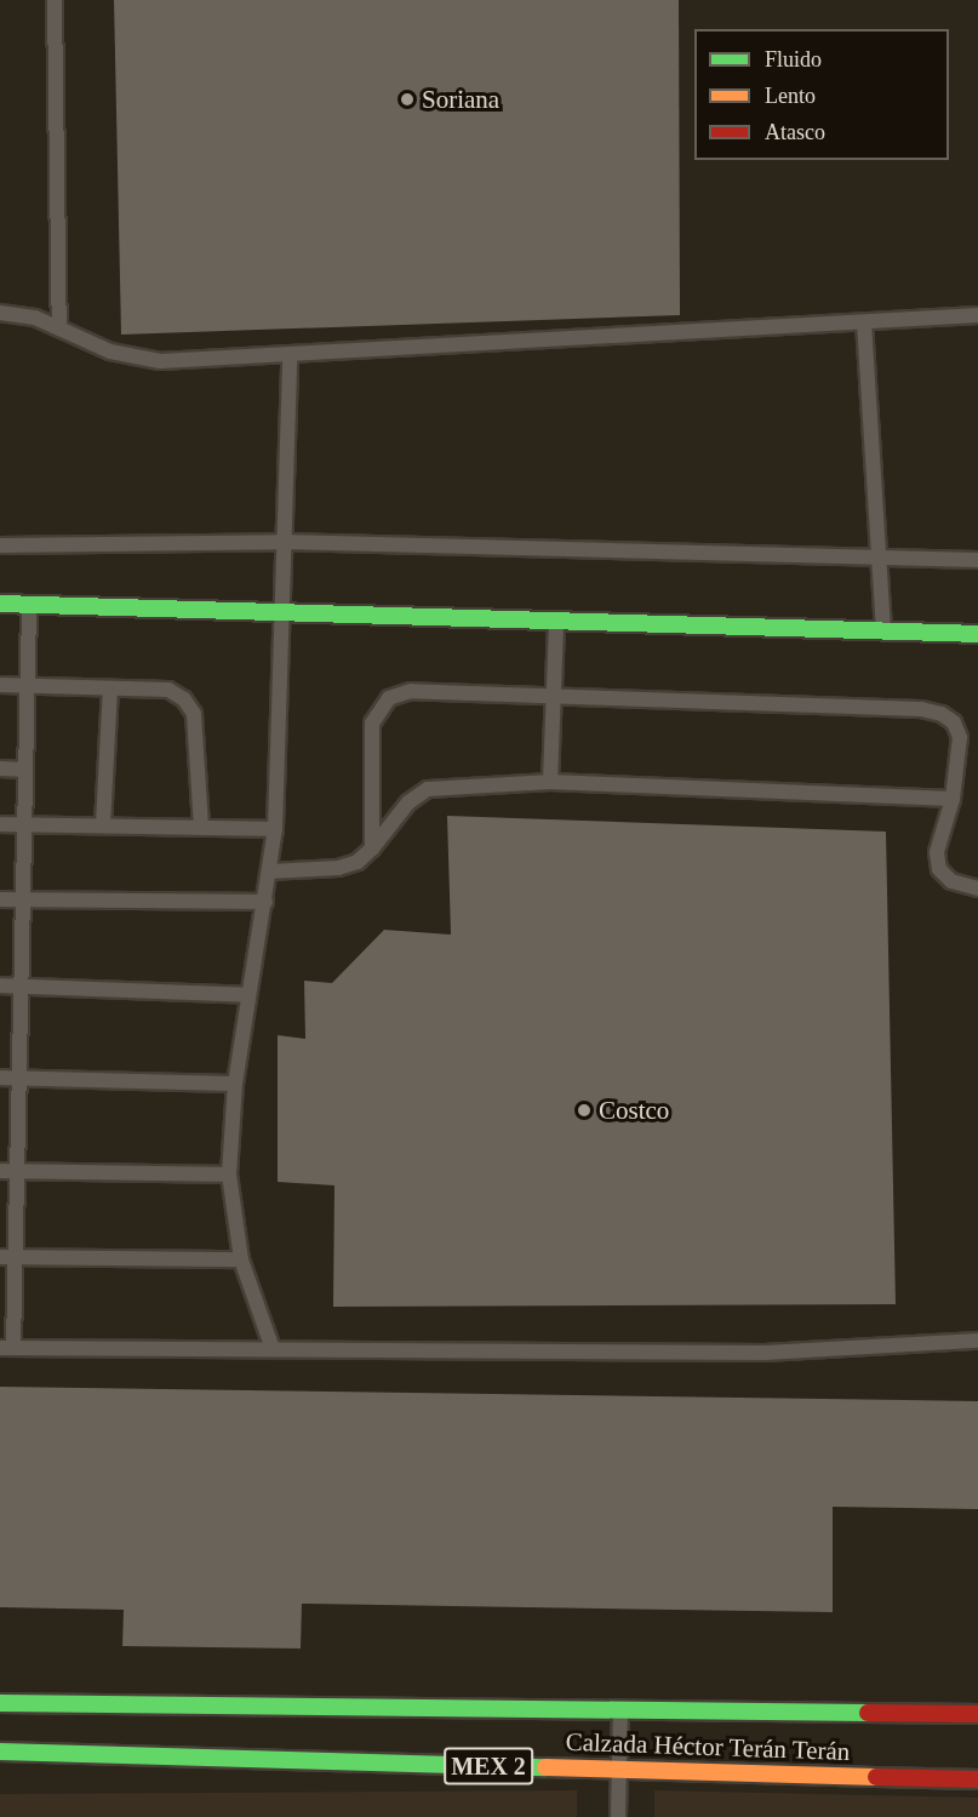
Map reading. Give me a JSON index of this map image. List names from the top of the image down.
{
  "streets": {
    "main road": ["Calzada Héctor Terán Terán", "MEX 2"]
  },
  "places": ["Soriana", "Costco"],
  "legend": ["Fluido", "Lento", "Atasco"]
}
